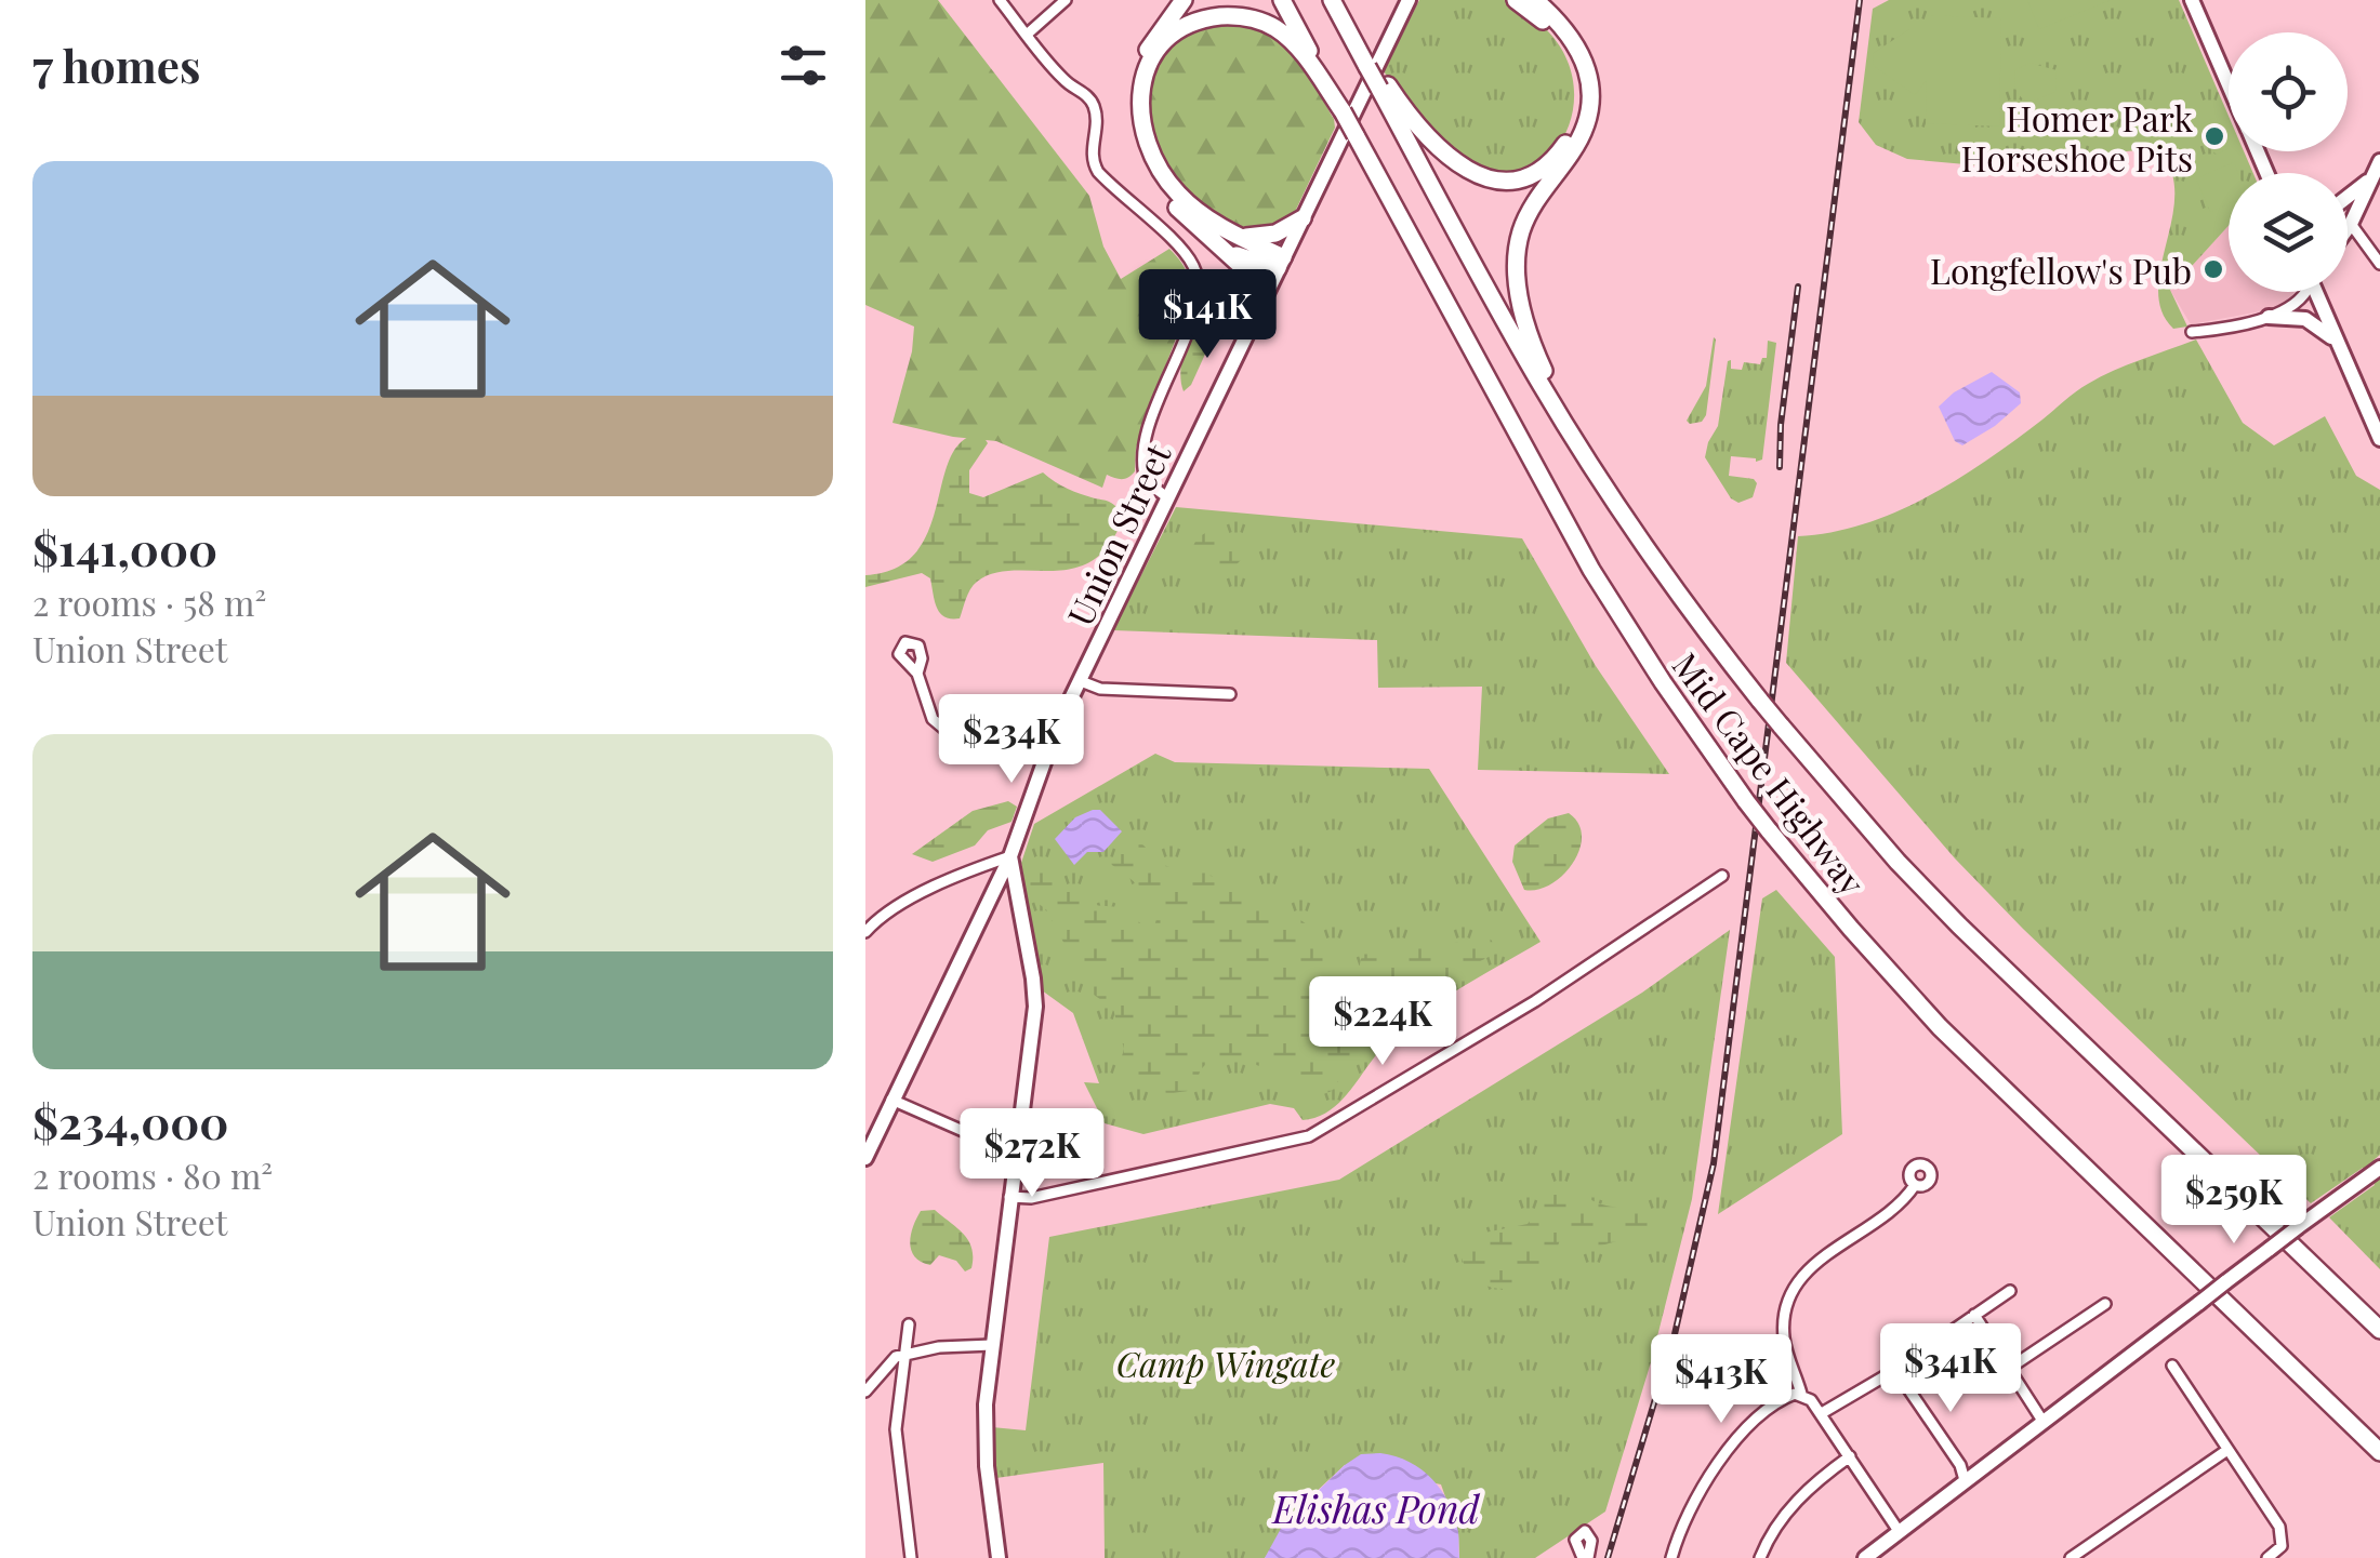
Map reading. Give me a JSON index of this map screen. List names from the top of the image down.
{
  "streets": {
    "highway": ["Mid Cape Highway"],
    "main road": ["Union Street"]
  },
  "crossings": [
    ["Union Street", "Mid Cape Highway"]
  ],
  "water": ["Elishas Pond"],
  "parks": ["Camp Wingate"],
  "places": ["Homer Park Horseshoe Pits", "Longfellow's Pub"],
  "page": {
    "heading": "7 homes",
    "list": [
      {
        "name": "$141,000",
        "note": "2 rooms · 58 m² · Union Street"
      },
      {
        "name": "$234,000",
        "note": "2 rooms · 80 m² · Union Street"
      }
    ],
    "price": [
      "$141K",
      "$234K",
      "$224K",
      "$272K",
      "$259K",
      "$341K",
      "$413K"
    ]
  }
}
